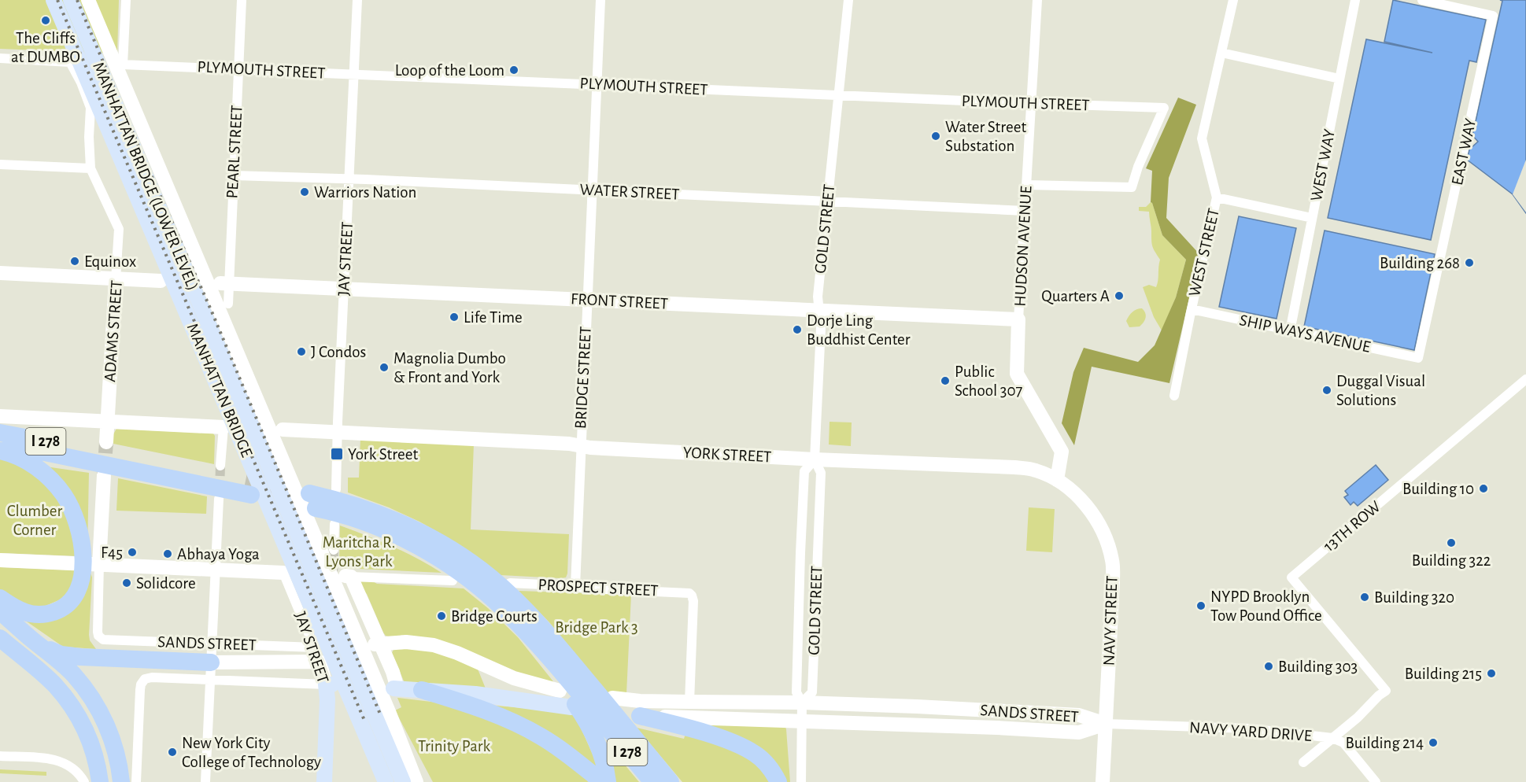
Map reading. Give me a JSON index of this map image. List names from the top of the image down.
{
  "streets": {
    "highway": ["I 278"],
    "main road": ["MANHATTAN BRIDGE (LOWER LEVEL)", "JAY STREET", "MANHATTAN BRIDGE"],
    "street": [
      "PLYMOUTH STREET",
      "PEARL STREET",
      "EAST WAY",
      "WEST WAY",
      "WATER STREET",
      "GOLD STREET",
      "HUDSON AVENUE",
      "WEST STREET",
      "FRONT STREET",
      "ADAMS STREET",
      "SHIP WAYS AVENUE",
      "BRIDGE STREET",
      "YORK STREET",
      "13TH ROW",
      "PROSPECT STREET",
      "NAVY STREET",
      "SANDS STREET",
      "NAVY YARD DRIVE"
    ]
  },
  "crossings": [
    ["PLYMOUTH STREET", "PEARL STREET"],
    ["PLYMOUTH STREET", "GOLD STREET"],
    ["PLYMOUTH STREET", "HUDSON AVENUE"],
    ["PLYMOUTH STREET", "JAY STREET"],
    ["PLYMOUTH STREET", "BRIDGE STREET"],
    ["PEARL STREET", "WATER STREET"],
    ["PEARL STREET", "FRONT STREET"],
    ["EAST WAY", "SHIP WAYS AVENUE"],
    ["WEST WAY", "SHIP WAYS AVENUE"],
    ["MANHATTAN BRIDGE (LOWER LEVEL)", "MANHATTAN BRIDGE"],
    ["WATER STREET", "GOLD STREET"],
    ["WATER STREET", "HUDSON AVENUE"],
    ["WATER STREET", "JAY STREET"],
    ["WATER STREET", "BRIDGE STREET"],
    ["GOLD STREET", "FRONT STREET"],
    ["GOLD STREET", "YORK STREET"],
    ["GOLD STREET", "SANDS STREET"],
    ["HUDSON AVENUE", "FRONT STREET"],
    ["HUDSON AVENUE", "YORK STREET"],
    ["HUDSON AVENUE", "NAVY STREET"],
    ["WEST STREET", "SHIP WAYS AVENUE"],
    ["JAY STREET", "FRONT STREET"],
    ["JAY STREET", "I 278"],
    ["JAY STREET", "YORK STREET"],
    ["JAY STREET", "SANDS STREET"],
    ["FRONT STREET", "BRIDGE STREET"],
    ["ADAMS STREET", "I 278"],
    ["BRIDGE STREET", "YORK STREET"],
    ["BRIDGE STREET", "PROSPECT STREET"],
    ["I 278", "PROSPECT STREET"],
    ["I 278", "SANDS STREET"],
    ["YORK STREET", "NAVY STREET"],
    ["13TH ROW", "NAVY YARD DRIVE"],
    ["PROSPECT STREET", "SANDS STREET"],
    ["NAVY STREET", "SANDS STREET"],
    ["NAVY STREET", "NAVY YARD DRIVE"],
    ["SANDS STREET", "NAVY YARD DRIVE"]
  ],
  "parks": [
    "Clumber Corner",
    "Maritcha R. Lyons Park",
    "Bridge Park 3",
    "Trinity Park"
  ],
  "places": {
    "other": [
      "The Cliffs at DUMBO",
      "Loop of the Loom",
      "Water Street Substation",
      "Warriors Nation",
      "Equinox",
      "Building 268",
      "Quarters A",
      "Life Time",
      "Dorje Ling Buddhist Center",
      "J Condos",
      "Magnolia Dumbo & Front and York",
      "Public School 307",
      "Duggal Visual Solutions",
      "Building 10",
      "Building 322",
      "F45",
      "Abhaya Yoga",
      "Solidcore",
      "Building 320",
      "NYPD Brooklyn Tow Pound Office",
      "Bridge Courts",
      "Building 303",
      "Building 215",
      "Building 214",
      "New York City College of Technology"
    ],
    "transit": ["York Street"]
  }
}
